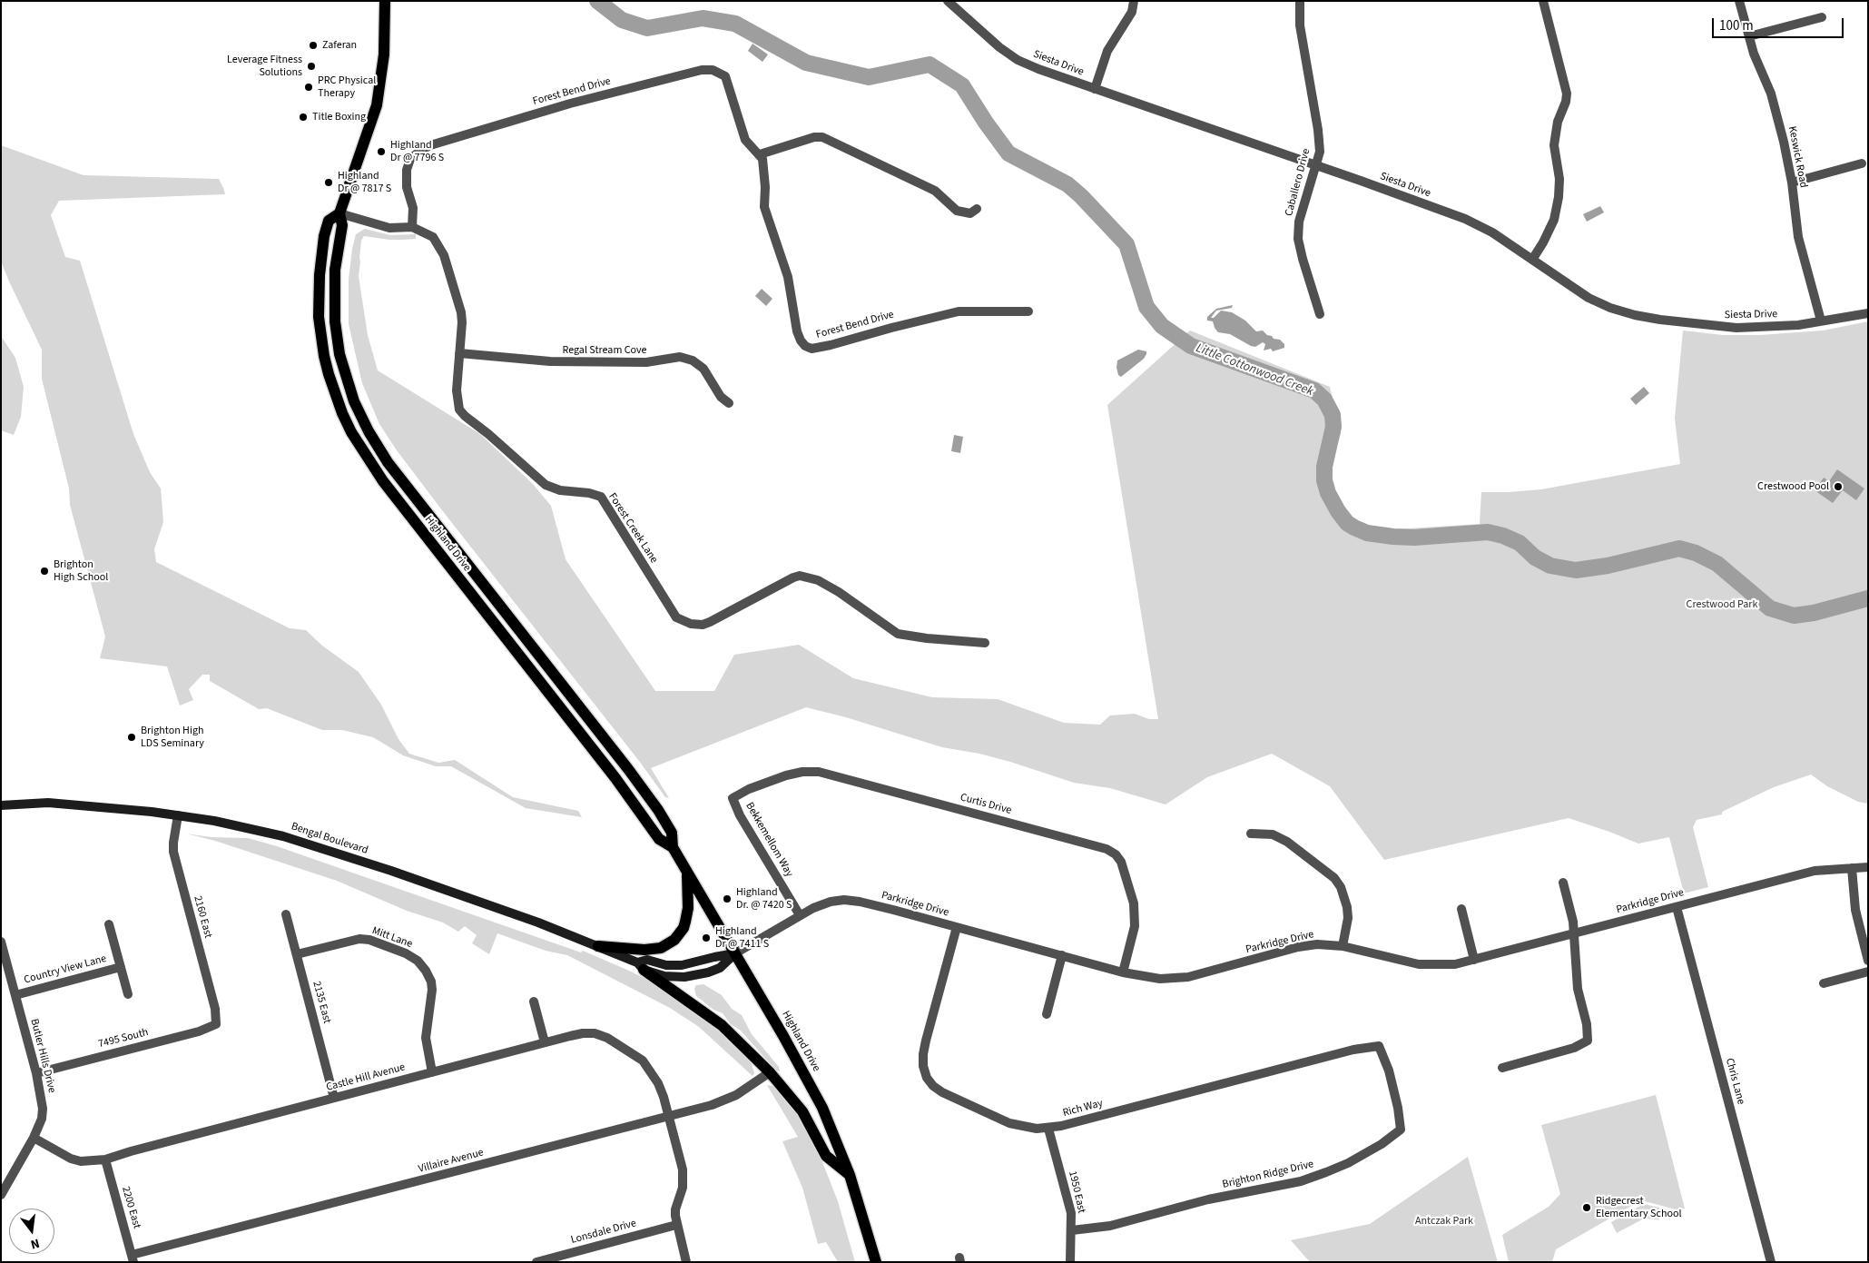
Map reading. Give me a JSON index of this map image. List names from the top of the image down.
{
  "streets": {
    "main road": ["Highland Drive", "Bengal Boulevard"],
    "street": [
      "Siesta Drive",
      "Forest Bend Drive",
      "Keswick Road",
      "Caballero Drive",
      "Regal Stream Cove",
      "Forest Creek Lane",
      "Curtis Drive",
      "Bekkemellom Way",
      "Parkridge Drive",
      "2160 East",
      "Mitt Lane",
      "Country View Lane",
      "2135 East",
      "7495 South",
      "Butler Hills Drive",
      "Castle Hill Avenue",
      "Chris Lane",
      "Rich Way",
      "Villaire Avenue",
      "Brighton Ridge Drive",
      "1950 East",
      "2200 East",
      "Lonsdale Drive"
    ]
  },
  "crossings": [
    ["Siesta Drive", "Keswick Road"],
    ["Siesta Drive", "Caballero Drive"],
    ["Forest Bend Drive", "Forest Creek Lane"],
    ["Regal Stream Cove", "Forest Creek Lane"],
    ["Forest Creek Lane", "Highland Drive"],
    ["Highland Drive", "Bengal Boulevard"],
    ["Highland Drive", "Parkridge Drive"],
    ["Curtis Drive", "Bekkemellom Way"],
    ["Curtis Drive", "Parkridge Drive"],
    ["Bengal Boulevard", "Parkridge Drive"],
    ["Bengal Boulevard", "2160 East"],
    ["Bekkemellom Way", "Parkridge Drive"],
    ["Parkridge Drive", "Chris Lane"],
    ["Parkridge Drive", "Rich Way"],
    ["2160 East", "7495 South"],
    ["Mitt Lane", "2135 East"],
    ["Mitt Lane", "Castle Hill Avenue"],
    ["Country View Lane", "Butler Hills Drive"],
    ["2135 East", "Castle Hill Avenue"],
    ["7495 South", "Butler Hills Drive"],
    ["Butler Hills Drive", "Castle Hill Avenue"],
    ["Castle Hill Avenue", "Villaire Avenue"],
    ["Castle Hill Avenue", "2200 East"],
    ["Castle Hill Avenue", "Lonsdale Drive"],
    ["Rich Way", "Brighton Ridge Drive"],
    ["Rich Way", "1950 East"],
    ["Villaire Avenue", "2200 East"],
    ["Brighton Ridge Drive", "1950 East"]
  ],
  "water": ["Little Cottonwood Creek"],
  "parks": ["Crestwood Park", "Antczak Park"],
  "places": [
    "Zaferan",
    "Leverage Fitness Solutions",
    "PRC Physical Therapy",
    "Title Boxing",
    "Highland Dr @ 7796 S",
    "Highland Dr @ 7817 S",
    "Crestwood Pool",
    "Brighton High School",
    "Brighton High LDS Seminary",
    "Highland Dr. @ 7420 S",
    "Highland Dr @ 7411 S",
    "Ridgecrest Elementary School"
  ],
  "scale_bar": "100 m",
  "north": "bottom"
}
